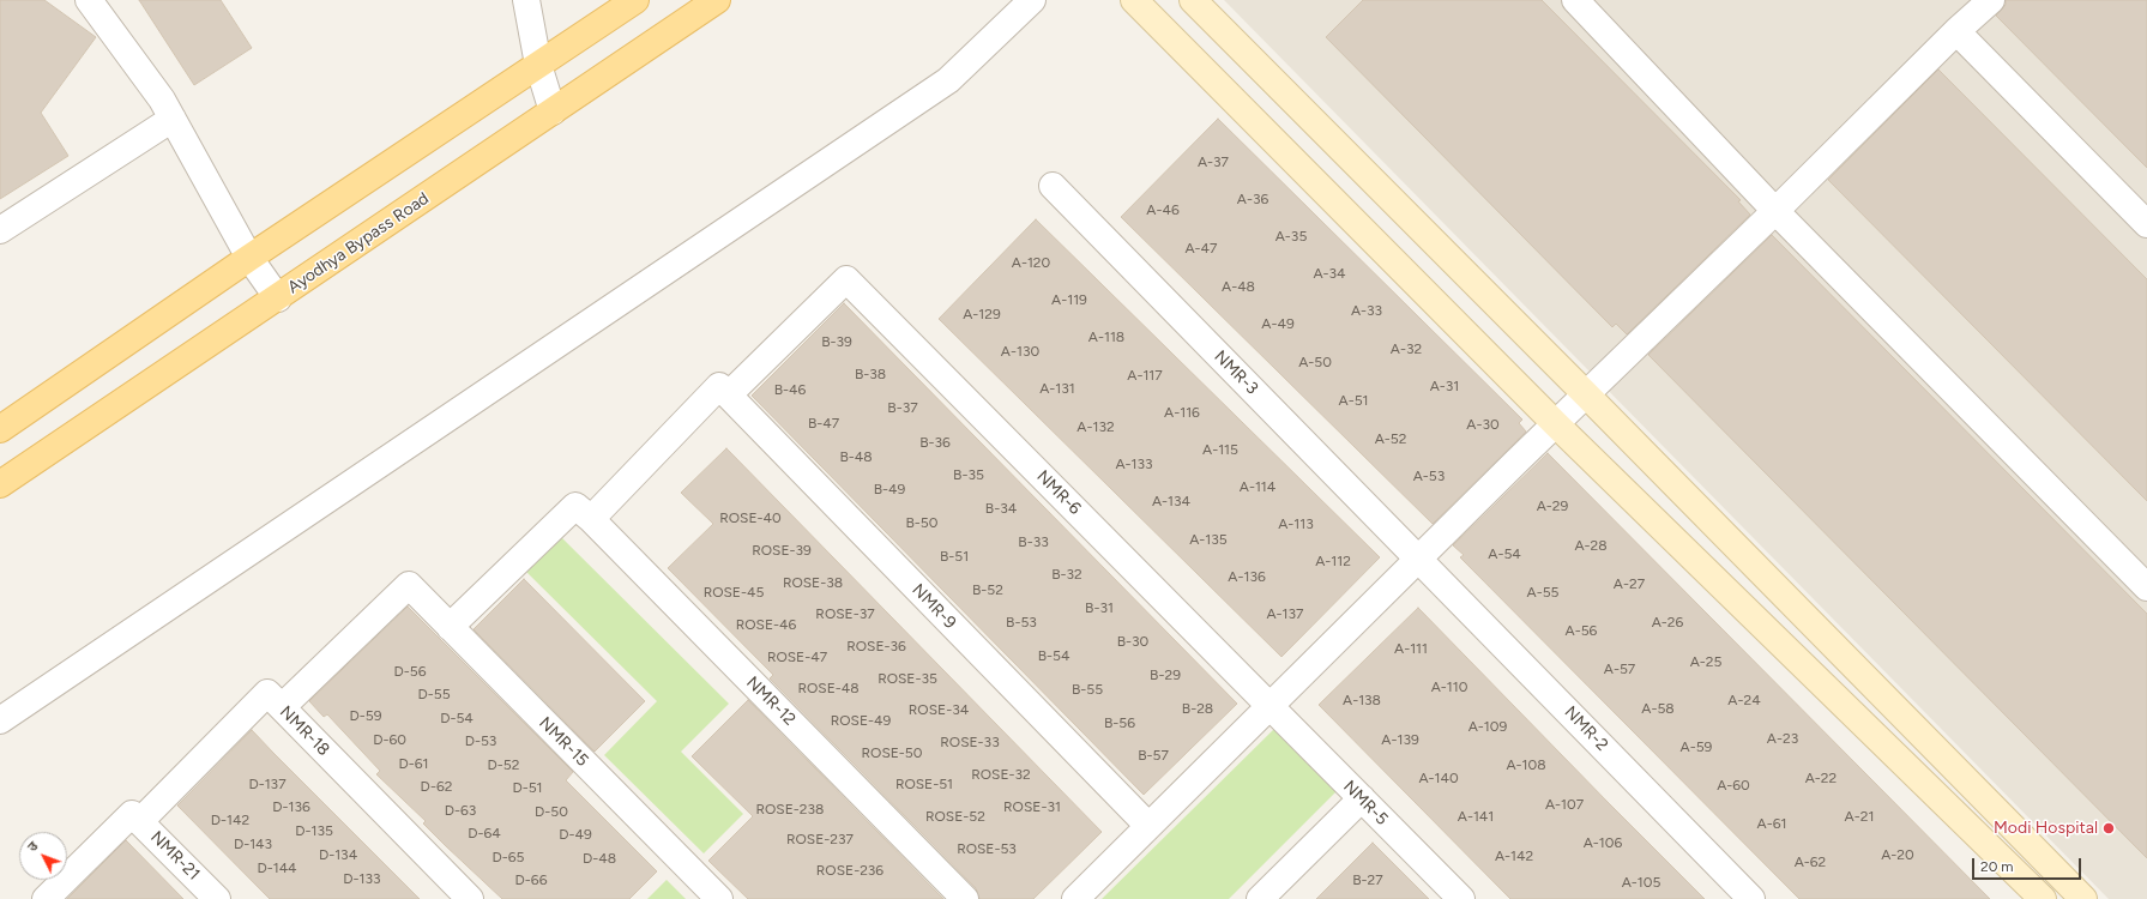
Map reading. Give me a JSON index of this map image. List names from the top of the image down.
{
  "streets": {
    "main road": ["Ayodhya Bypass Road"],
    "street": [
      "NMR-3",
      "NMR-6",
      "NMR-9",
      "NMR-12",
      "NMR-2",
      "NMR-18",
      "NMR-15",
      "NMR-5",
      "NMR-21"
    ]
  },
  "crossings": [
    ["NMR-3", "NMR-2"],
    ["NMR-6", "NMR-9"],
    ["NMR-6", "NMR-5"],
    ["NMR-18", "NMR-15"],
    ["NMR-18", "NMR-21"]
  ],
  "places": ["Modi Hospital"],
  "house_numbers": [
    "A-37",
    "A-36",
    "A-46",
    "A-35",
    "A-47",
    "A-120",
    "A-34",
    "A-48",
    "A-119",
    "A-33",
    "A-129",
    "A-49",
    "A-118",
    "B-39",
    "A-32",
    "A-130",
    "A-50",
    "B-38",
    "A-117",
    "A-31",
    "A-131",
    "B-46",
    "A-51",
    "B-37",
    "A-116",
    "B-47",
    "A-30",
    "A-132",
    "A-52",
    "B-36",
    "A-115",
    "B-48",
    "A-133",
    "B-35",
    "A-53",
    "A-114",
    "B-49",
    "A-134",
    "A-29",
    "B-34",
    "ROSE-40",
    "B-50",
    "A-113",
    "A-135",
    "B-33",
    "A-28",
    "ROSE-39",
    "A-54",
    "B-51",
    "A-112",
    "B-32",
    "A-136",
    "ROSE-38",
    "A-27",
    "B-52",
    "ROSE-45",
    "A-55",
    "B-31",
    "ROSE-37",
    "A-137",
    "B-53",
    "A-26",
    "ROSE-46",
    "A-56",
    "B-30",
    "ROSE-36",
    "A-111",
    "B-54",
    "ROSE-47",
    "A-25",
    "A-57",
    "D-56",
    "B-29",
    "ROSE-35",
    "A-110",
    "ROSE-48",
    "B-55",
    "D-55",
    "A-138",
    "A-24",
    "B-28",
    "A-58",
    "ROSE-34",
    "D-59",
    "D-54",
    "ROSE-49",
    "B-56",
    "A-109",
    "A-23",
    "D-60",
    "A-139",
    "D-53",
    "ROSE-33",
    "A-59",
    "ROSE-50",
    "B-57",
    "D-61",
    "D-52",
    "A-108",
    "ROSE-32",
    "A-140",
    "A-22",
    "D-137",
    "ROSE-51",
    "A-60",
    "D-62",
    "D-51",
    "A-107",
    "D-136",
    "ROSE-31",
    "ROSE-238",
    "D-63",
    "D-50",
    "ROSE-52",
    "A-141",
    "A-21",
    "D-142",
    "A-61",
    "D-135",
    "D-64",
    "D-49",
    "ROSE-237",
    "A-106",
    "D-143",
    "ROSE-53",
    "D-134",
    "A-20",
    "A-142",
    "D-65",
    "D-48",
    "A-62",
    "D-144",
    "ROSE-236",
    "D-133",
    "D-66",
    "B-27",
    "A-105"
  ],
  "scale_bar": "20 m",
  "north": "top left"
}
